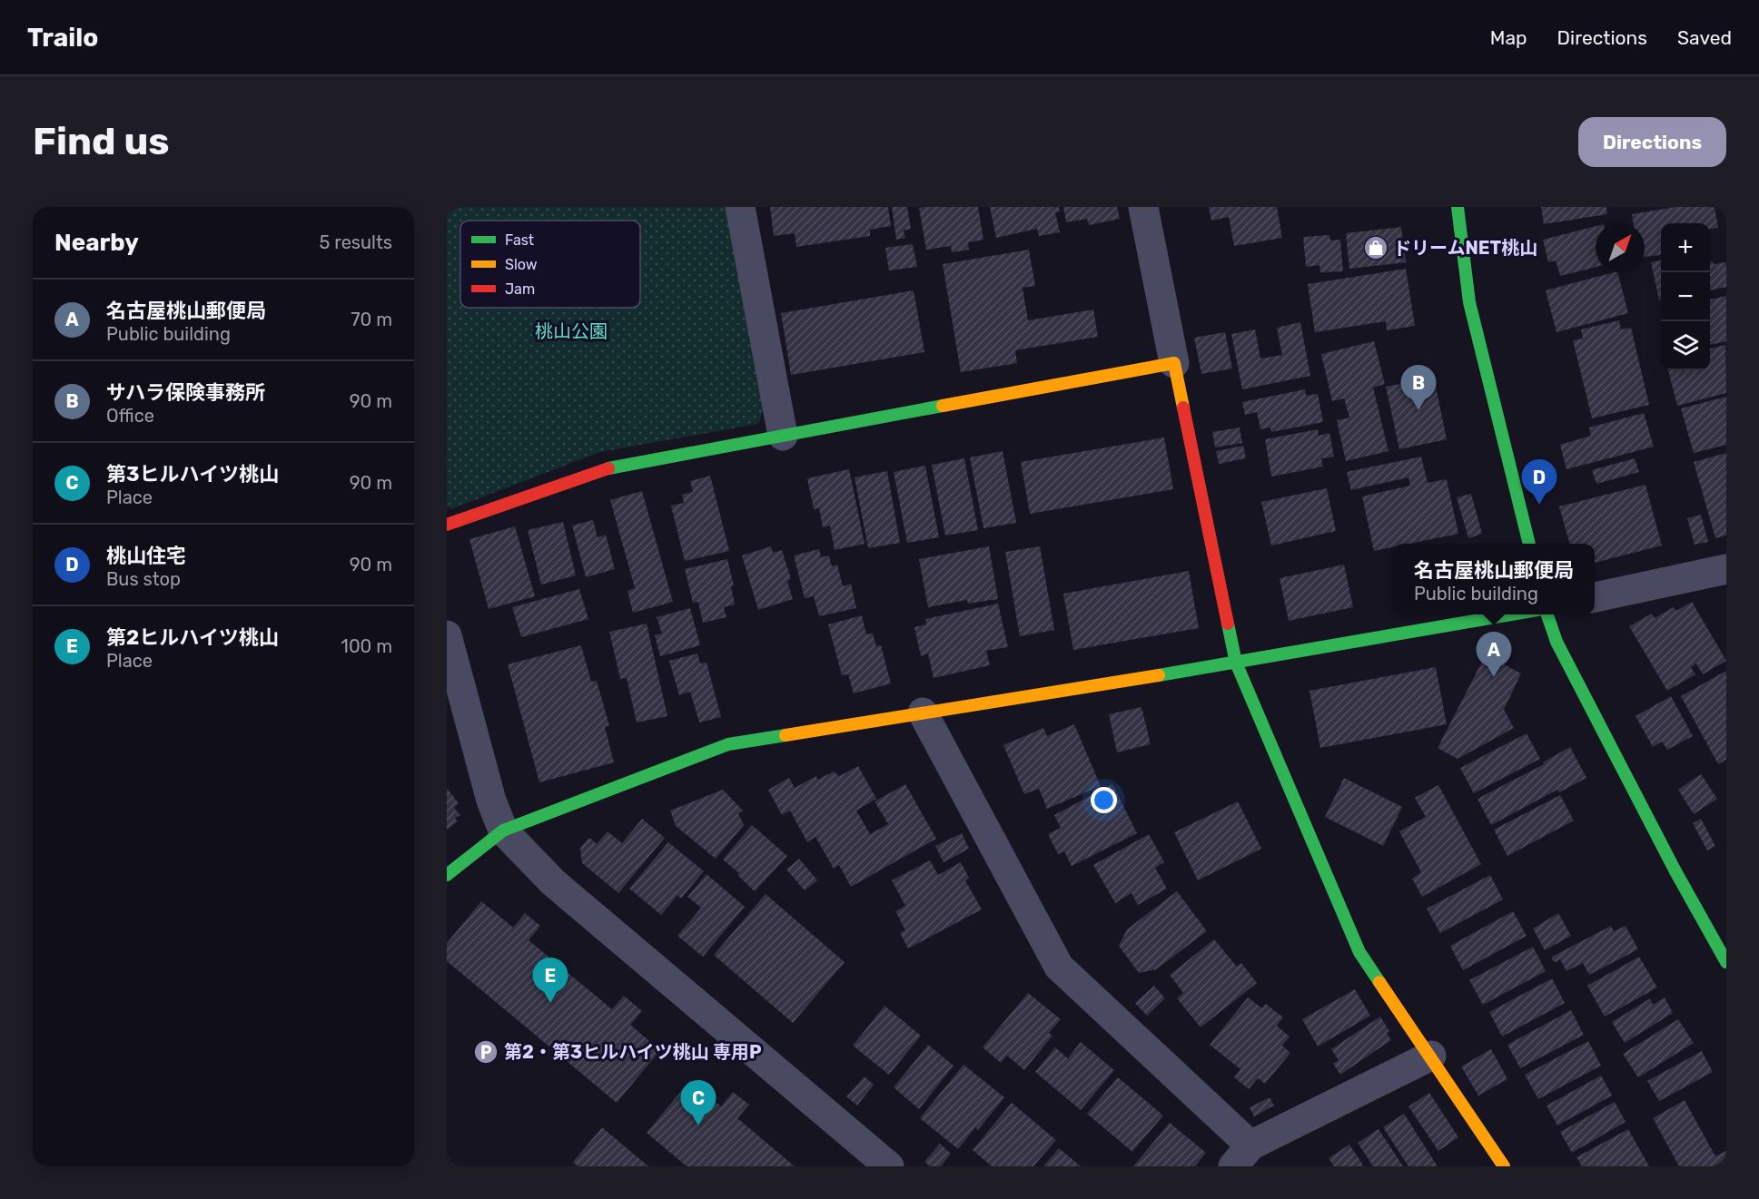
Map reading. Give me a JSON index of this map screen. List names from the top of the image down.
{
  "parks": ["桃山公園"],
  "places": {
    "shop": ["ドリームNET桃山"],
    "parking": ["第2・第3ヒルハイツ桃山 専用P"]
  },
  "legend": ["Fast", "Slow", "Jam"],
  "north": "top right",
  "page": {
    "header": "Trailo",
    "nav": ["Map", "Directions", "Saved"],
    "buttons": "Directions",
    "title": "Find us",
    "heading": ["Nearby", "5 results"],
    "map_buttons": ["+", "−"],
    "list": [
      {
        "mark": "A",
        "name": "名古屋桃山郵便局",
        "note": "Public building",
        "value": "70 m"
      },
      {
        "mark": "B",
        "name": "サハラ保険事務所",
        "note": "Office",
        "value": "90 m"
      },
      {
        "mark": "C",
        "name": "第3ヒルハイツ桃山",
        "note": "Place",
        "value": "90 m"
      },
      {
        "mark": "D",
        "name": "桃山住宅",
        "note": "Bus stop",
        "value": "90 m"
      },
      {
        "mark": "E",
        "name": "第2ヒルハイツ桃山",
        "note": "Place",
        "value": "100 m"
      }
    ],
    "pins": [
      "B",
      "D",
      "A",
      "E",
      "C"
    ],
    "popup": ["名古屋桃山郵便局", "Public building"]
  }
}
